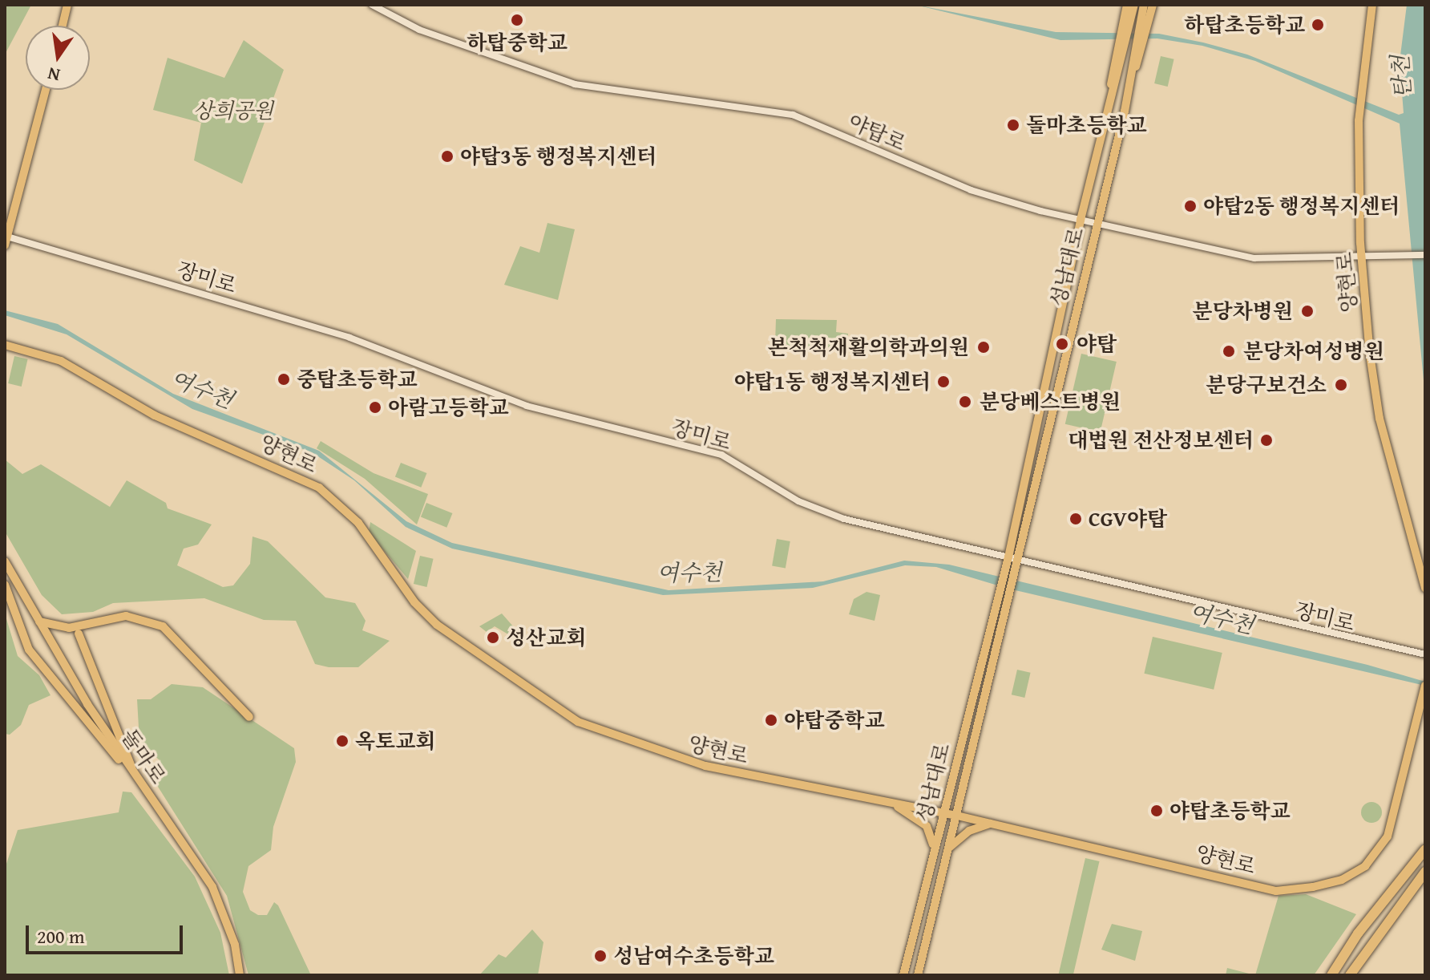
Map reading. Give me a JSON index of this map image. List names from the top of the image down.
{
  "streets": {
    "main road": ["성남대로", "양현로", "돌마로"],
    "street": ["야탑로", "장미로"]
  },
  "crossings": [
    ["야탑로", "성남대로"],
    ["야탑로", "양현로"],
    ["성남대로", "장미로"],
    ["성남대로", "양현로"]
  ],
  "water": ["탄천", "여수천"],
  "parks": ["상희공원"],
  "places": [
    "하탑중학교",
    "하탑초등학교",
    "돌마초등학교",
    "야탑3동 행정복지센터",
    "야탑2동 행정복지센터",
    "분당차병원",
    "야탑",
    "본척척재활의학과의원",
    "분당차여성병원",
    "중탑초등학교",
    "야탑1동 행정복지센터",
    "분당구보건소",
    "분당베스트병원",
    "아람고등학교",
    "대법원 전산정보센터",
    "CGV야탑",
    "성산교회",
    "야탑중학교",
    "옥토교회",
    "야탑초등학교",
    "성남여수초등학교"
  ],
  "scale_bar": "200 m",
  "north": "bottom"
}
